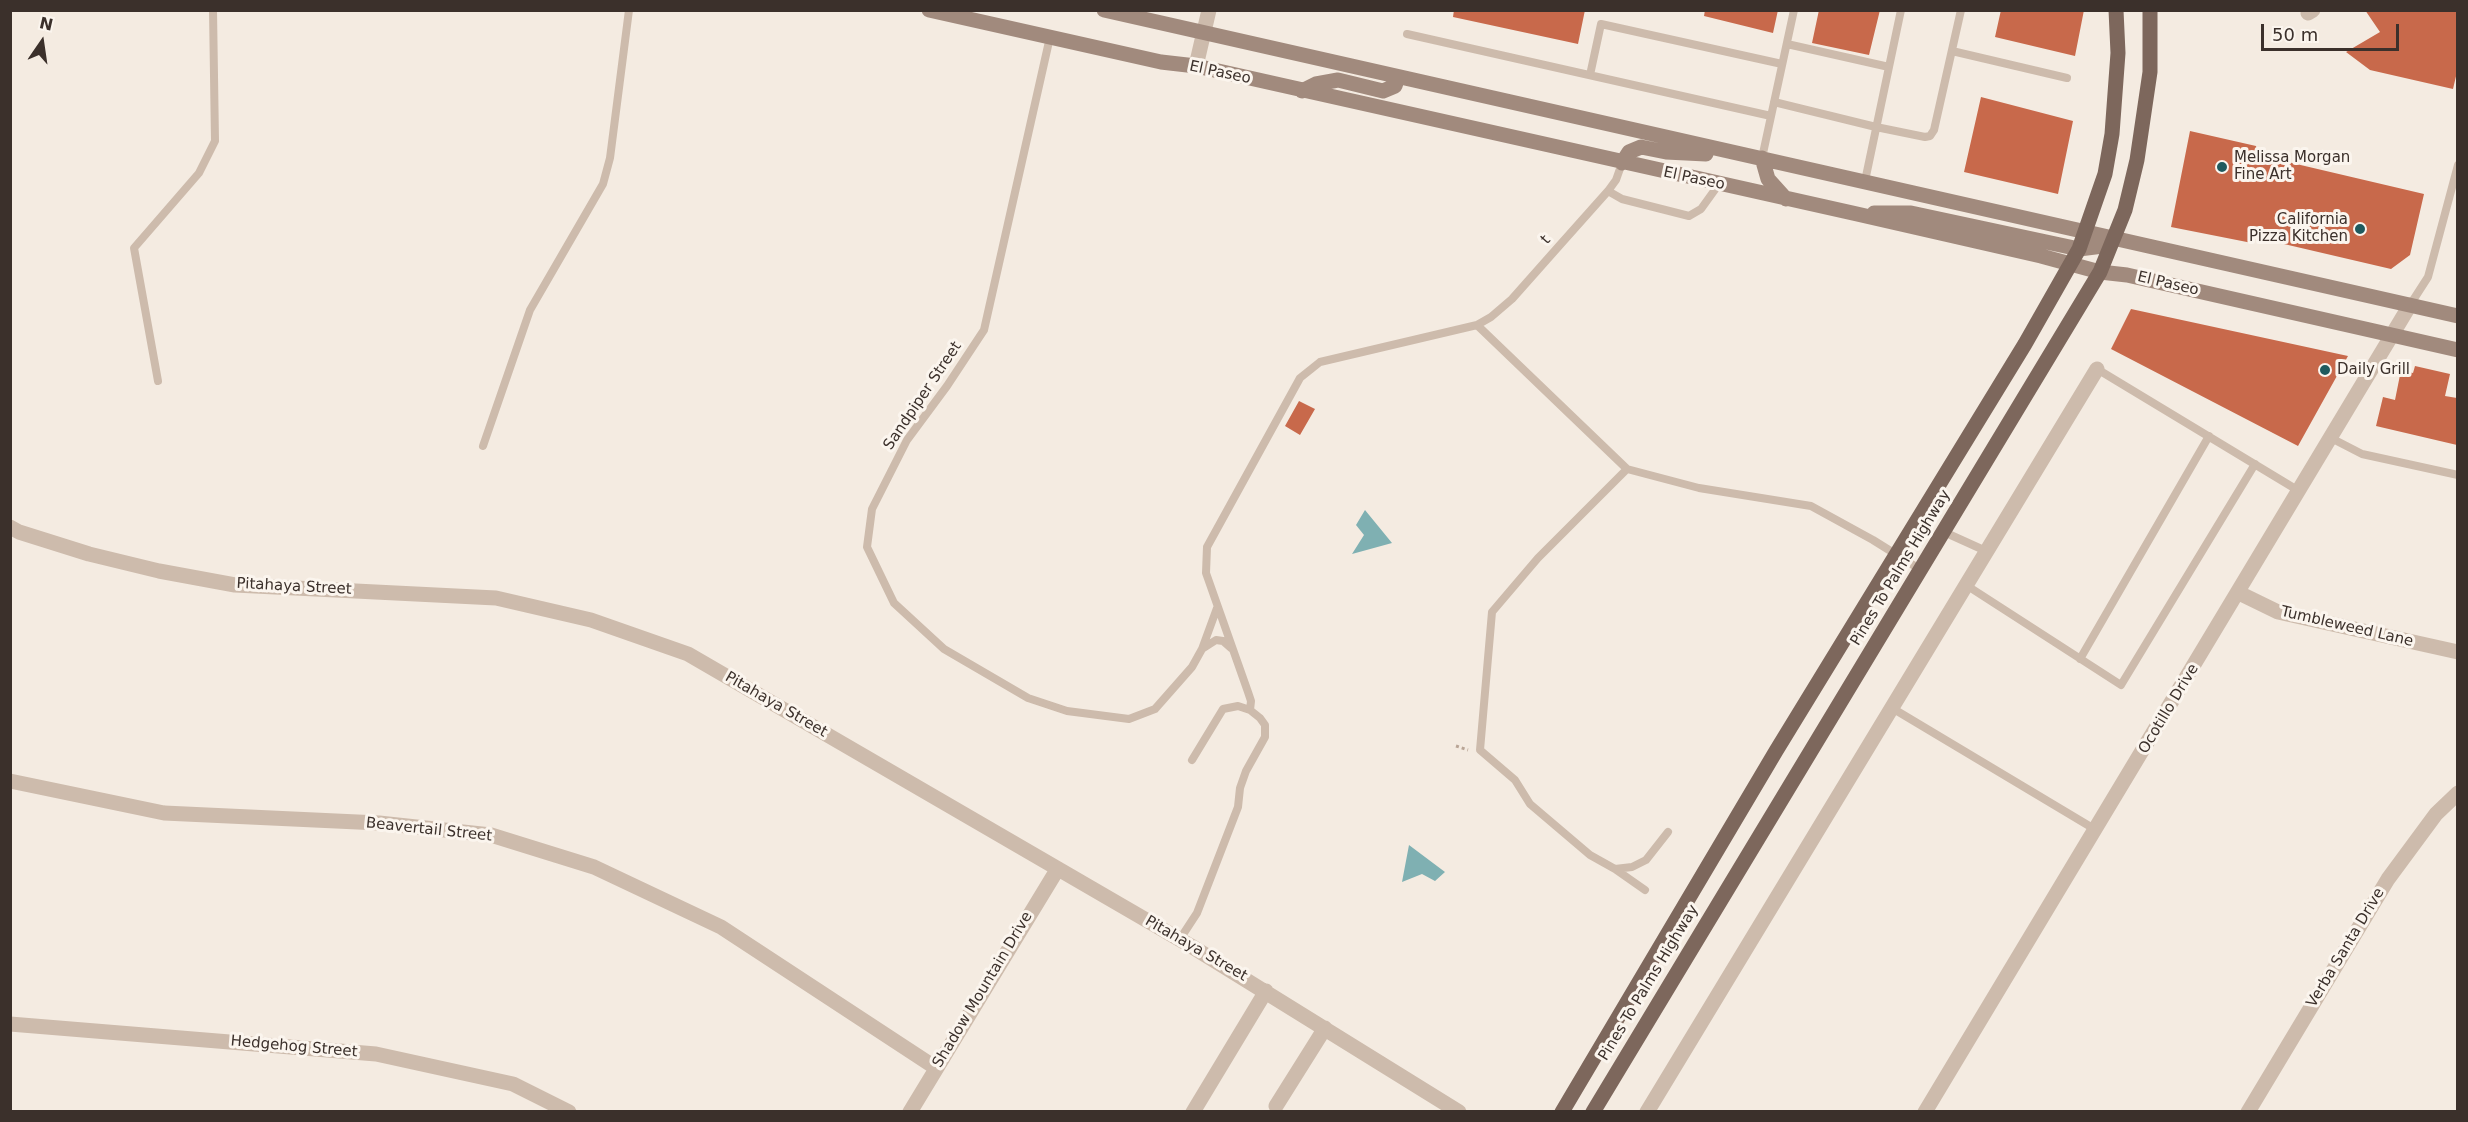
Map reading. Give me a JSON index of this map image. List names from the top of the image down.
{
  "streets": {
    "main road": ["Pines To Palms Highway"],
    "street": [
      "El Paseo",
      "Pitahaya Street",
      "Tumbleweed Lane",
      "Ocotillo Drive",
      "Beavertail Street",
      "Verba Santa Drive",
      "Shadow Mountain Drive",
      "Hedgehog Street"
    ],
    "lane": ["t", "Sandpiper Street"]
  },
  "crossings": [
    ["El Paseo", "t"],
    ["El Paseo", "Sandpiper Street"],
    ["El Paseo", "Pines To Palms Highway"],
    ["El Paseo", "Ocotillo Drive"],
    ["Pitahaya Street", "Shadow Mountain Drive"],
    ["Tumbleweed Lane", "Ocotillo Drive"],
    ["Beavertail Street", "Shadow Mountain Drive"]
  ],
  "places": ["Melissa Morgan Fine Art", "California Pizza Kitchen", "Daily Grill"],
  "scale_bar": "50 m",
  "north": "top"
}
